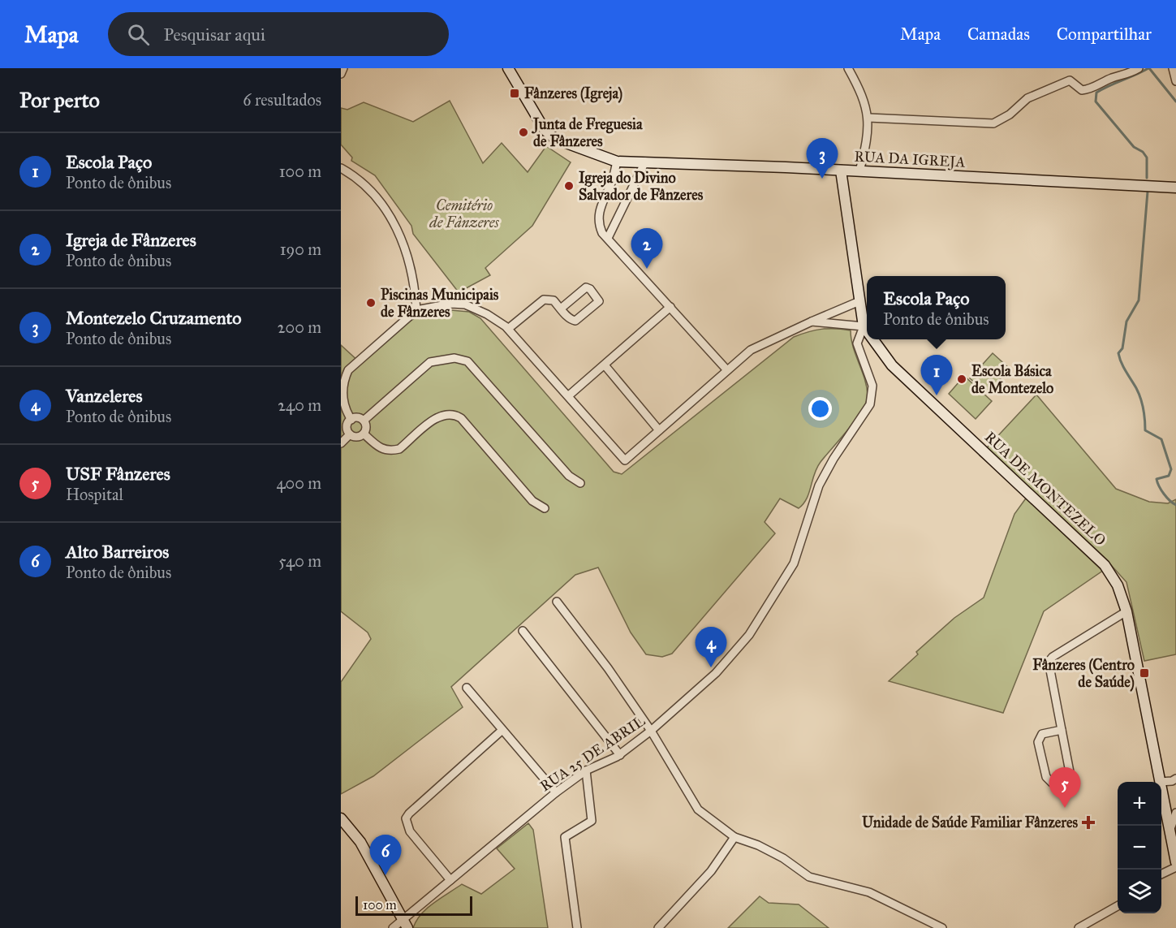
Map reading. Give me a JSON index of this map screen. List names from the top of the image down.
{
  "streets": {
    "street": ["RUA DA IGREJA", "RUA DE MONTEZELO", "RUA 25 DE ABRIL"]
  },
  "crossings": [
    ["RUA DA IGREJA", "RUA DE MONTEZELO"],
    ["RUA DE MONTEZELO", "RUA 25 DE ABRIL"]
  ],
  "parks": ["Cemitério de Fânzeres"],
  "places": {
    "transit": ["Fânzeres (Igreja)", "Fânzeres (Centro de Saúde)"],
    "other": [
      "Junta de Freguesia de Fânzeres",
      "Igreja do Divino Salvador de Fânzeres",
      "Piscinas Municipais de Fânzeres",
      "Escola Básica de Montezelo"
    ],
    "health": ["Unidade de Saúde Familiar Fânzeres"]
  },
  "scale_bar": "100 m",
  "page": {
    "header": "Mapa",
    "search": "Pesquisar aqui",
    "nav": ["Mapa", "Camadas", "Compartilhar"],
    "heading": ["Por perto", "6 resultados"],
    "list": [
      {
        "mark": "1",
        "name": "Escola Paço",
        "note": "Ponto de ônibus",
        "value": "100 m"
      },
      {
        "mark": "2",
        "name": "Igreja de Fânzeres",
        "note": "Ponto de ônibus",
        "value": "190 m"
      },
      {
        "mark": "3",
        "name": "Montezelo Cruzamento",
        "note": "Ponto de ônibus",
        "value": "200 m"
      },
      {
        "mark": "4",
        "name": "Vanzeleres",
        "note": "Ponto de ônibus",
        "value": "240 m"
      },
      {
        "mark": "5",
        "name": "USF Fânzeres",
        "note": "Hospital",
        "value": "400 m"
      },
      {
        "mark": "6",
        "name": "Alto Barreiros",
        "note": "Ponto de ônibus",
        "value": "540 m"
      }
    ],
    "pins": [
      "3",
      "2",
      "1",
      "4",
      "5",
      "6"
    ],
    "popup": ["Escola Paço", "Ponto de ônibus"],
    "map_buttons": ["+", "−"],
    "scale": "100 m"
  }
}
